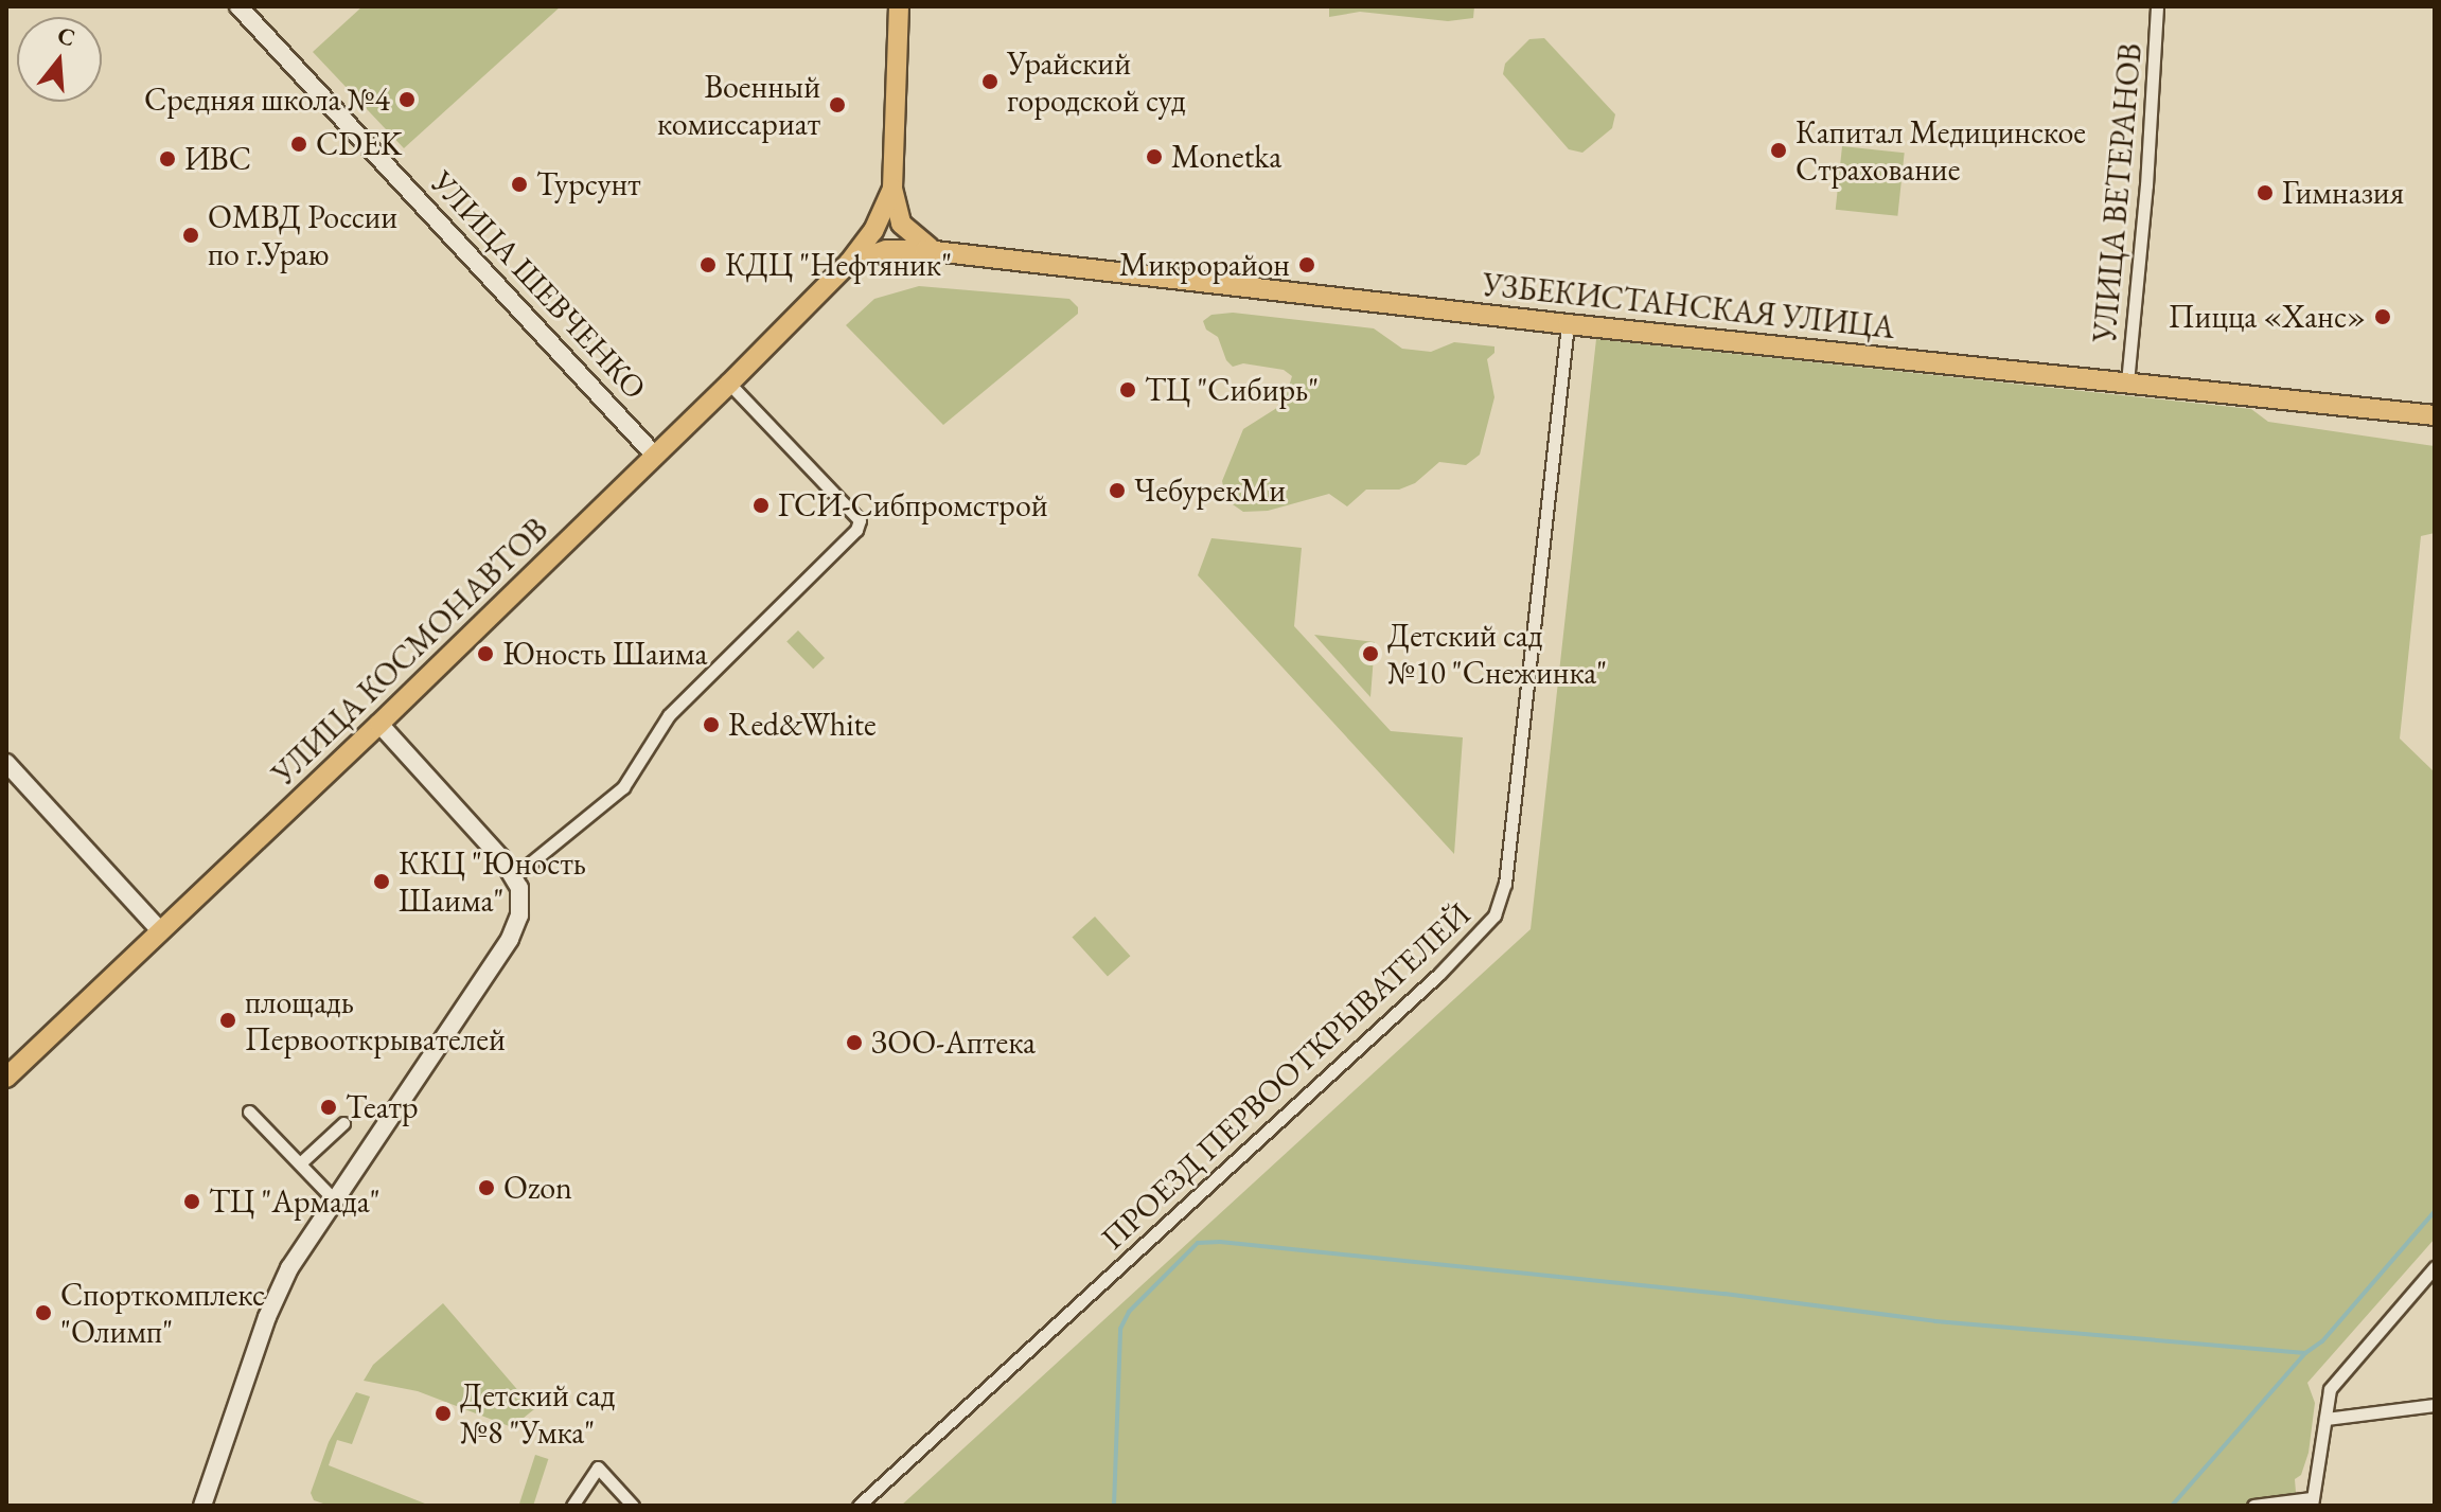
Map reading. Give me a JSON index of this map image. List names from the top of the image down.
{
  "streets": {
    "main road": ["УЛИЦА ШЕВЧЕНКО", "УЗБЕКИСТАНСКАЯ УЛИЦА", "УЛИЦА КОСМОНАВТОВ"],
    "street": ["УЛИЦА ВЕТЕРАНОВ", "ПРОЕЗД ПЕРВООТКРЫВАТЕЛЕЙ"]
  },
  "crossings": [
    ["УЛИЦА ВЕТЕРАНОВ", "УЗБЕКИСТАНСКАЯ УЛИЦА"],
    ["УЛИЦА ШЕВЧЕНКО", "УЛИЦА КОСМОНАВТОВ"],
    ["УЗБЕКИСТАНСКАЯ УЛИЦА", "УЛИЦА КОСМОНАВТОВ"],
    ["УЗБЕКИСТАНСКАЯ УЛИЦА", "ПРОЕЗД ПЕРВООТКРЫВАТЕЛЕЙ"]
  ],
  "places": [
    "Урайский городской суд",
    "Средняя школа №4",
    "Военный комиссариат",
    "CDEK",
    "Капитал Медицинское Страхование",
    "Monetka",
    "ИВС",
    "Турсунт",
    "Гимназия",
    "ОМВД России по г.Ураю",
    "КДЦ \"Нефтяник\"",
    "Микрорайон",
    "Пицца «Ханс»",
    "ТЦ \"Сибирь\"",
    "ЧебурекМи",
    "ГСИ-Сибпромстрой",
    "Юность Шаима",
    "Детский сад №10 \"Снежинка\"",
    "Red&White",
    "ККЦ \"Юность Шаима\"",
    "площадь Первооткрывателей",
    "ЗОО-Аптека",
    "Театр",
    "Ozon",
    "ТЦ \"Армада\"",
    "Спорткомплекс \"Олимп\"",
    "Детский сад №8 \"Умка\""
  ],
  "north": "top"
}
